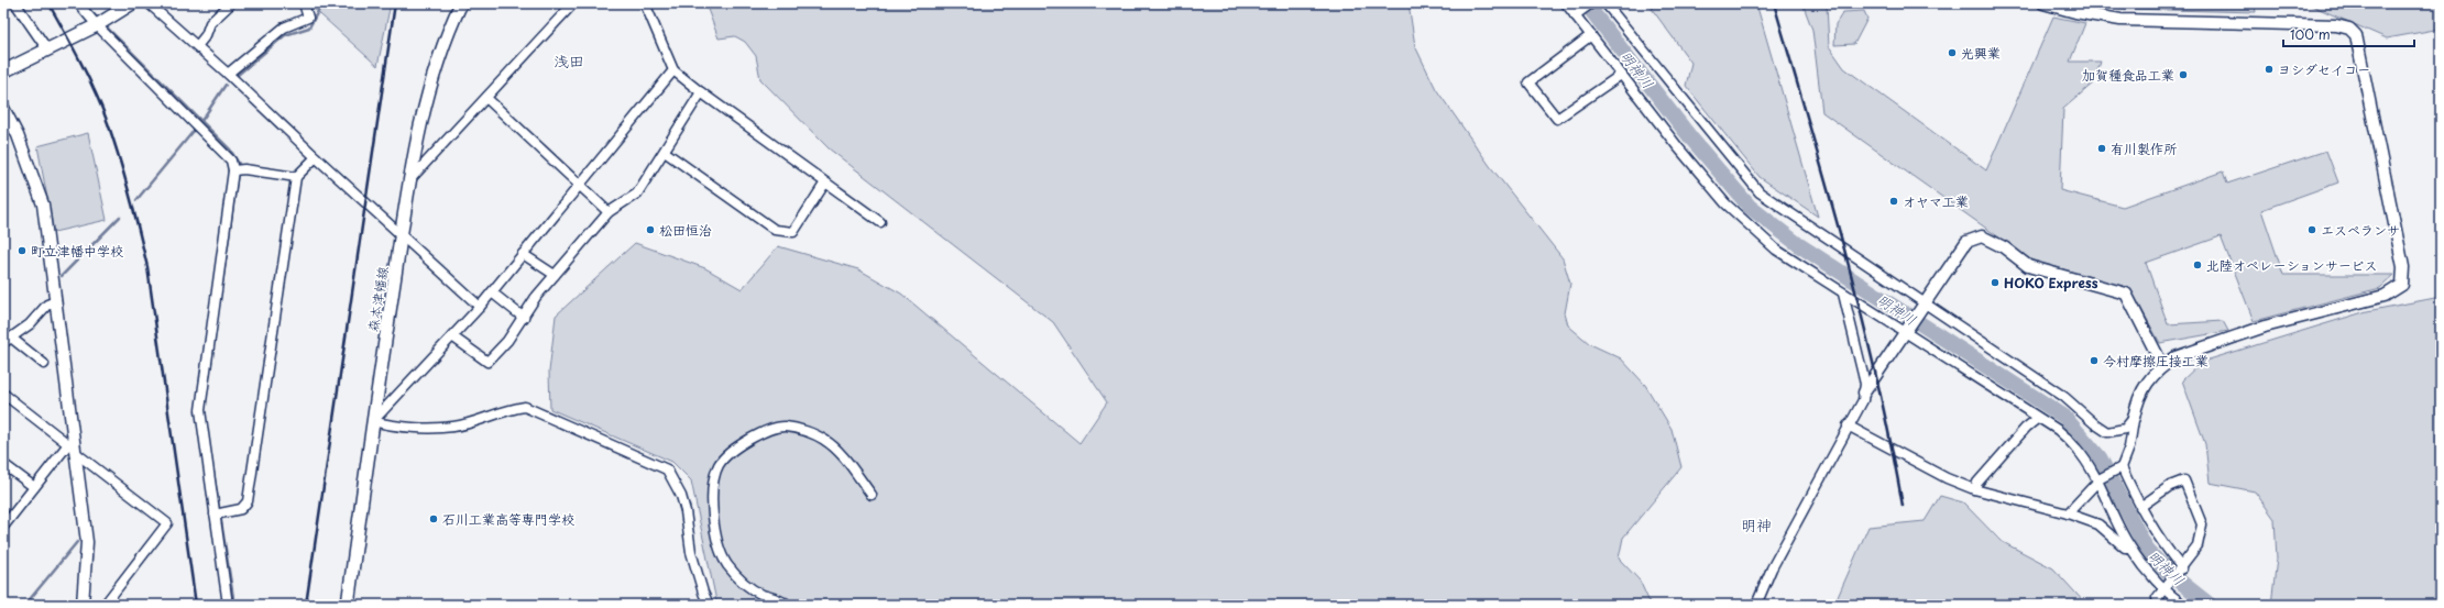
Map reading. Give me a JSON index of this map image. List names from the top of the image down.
{
  "streets": {
    "main road": ["森本津幡線"]
  },
  "districts": ["浅田", "明神"],
  "water": ["明神川"],
  "places": [
    "光興業",
    "ヨシダセイコー",
    "加賀種食品工業",
    "有川製作所",
    "オヤマ工業",
    "松田恒治",
    "エスペランサ",
    "町立津幡中学校",
    "北陸オペレーションサービス",
    "HOKO Express",
    "今村摩擦圧接工業",
    "石川工業高等専門学校"
  ],
  "scale_bar": "100 m"
}
